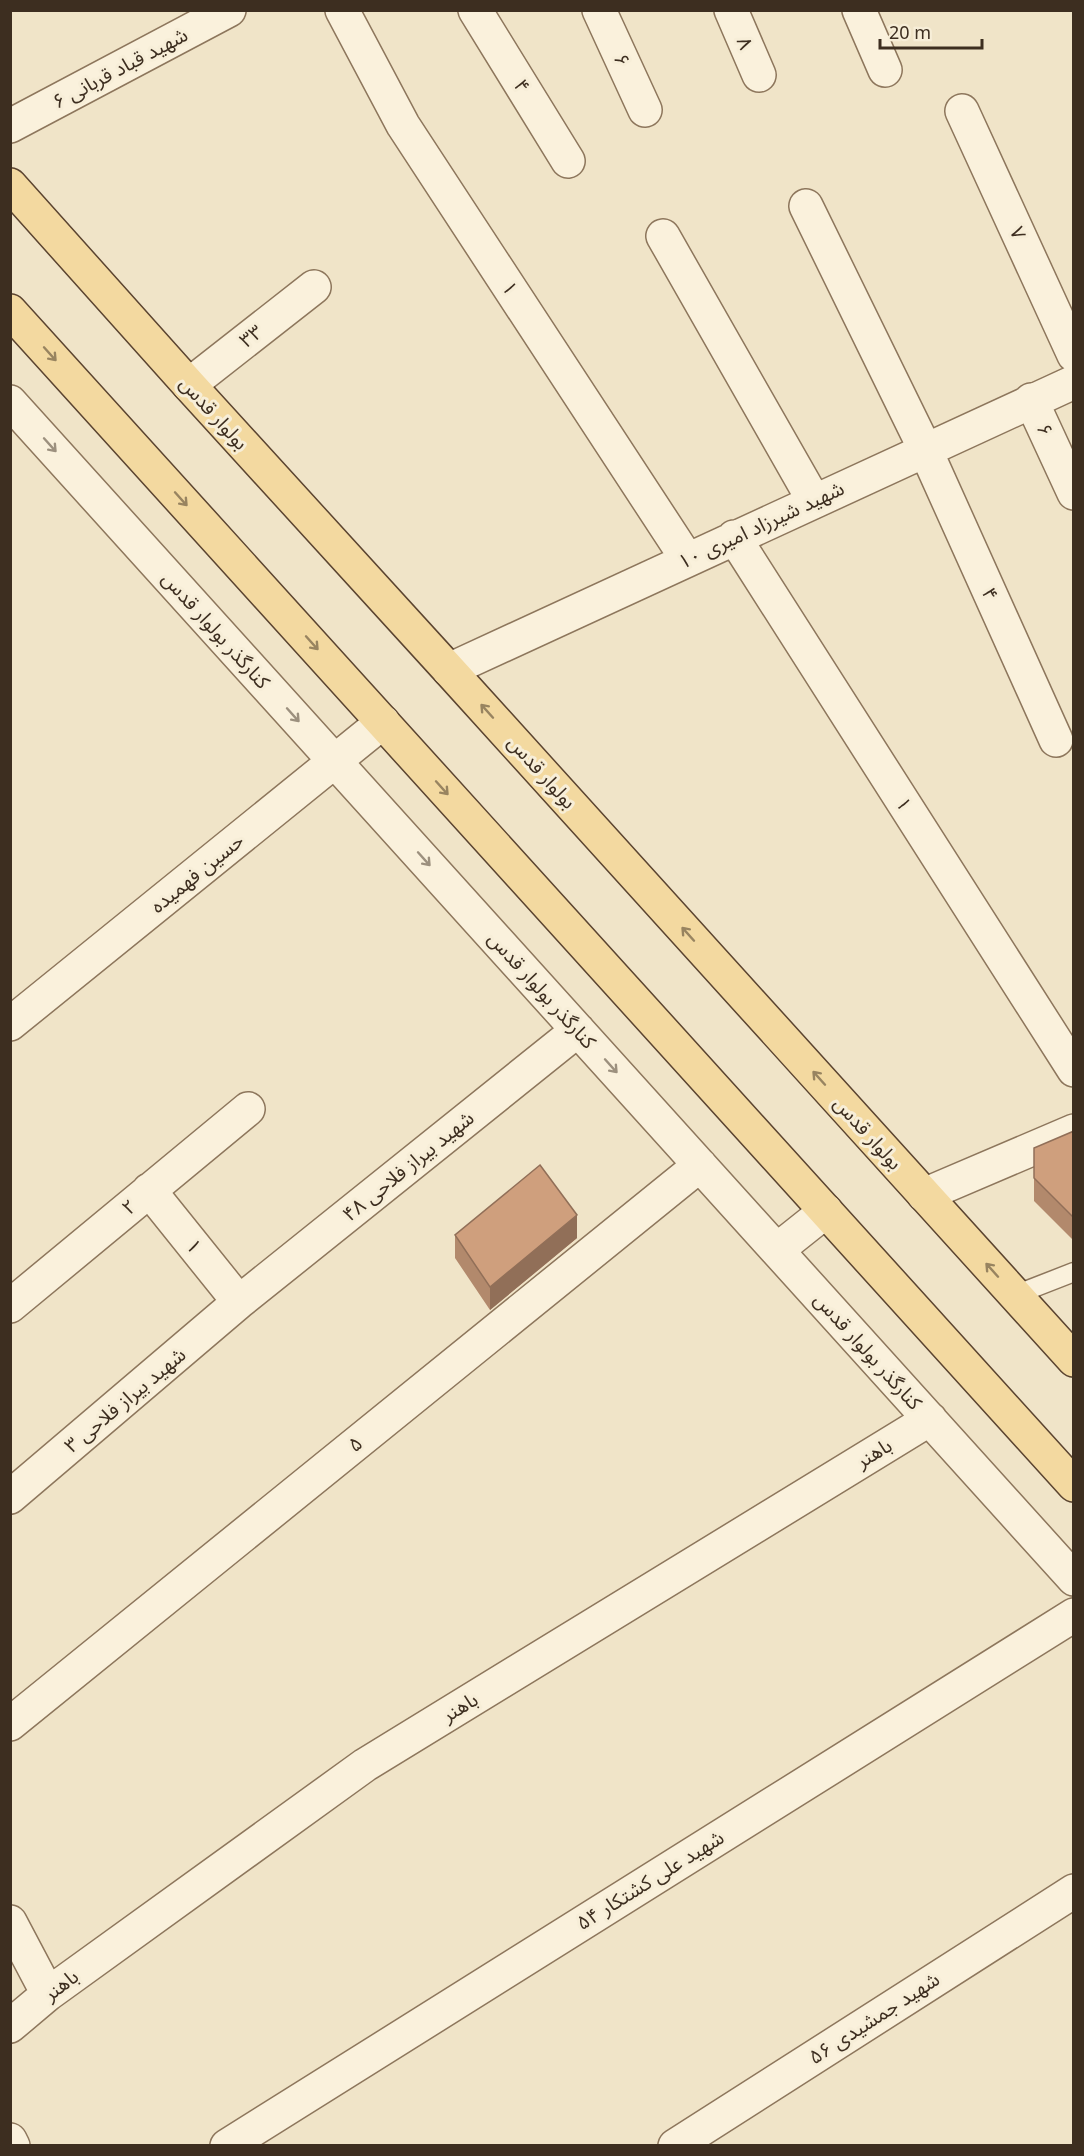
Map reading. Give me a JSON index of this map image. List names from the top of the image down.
{
  "streets": {
    "main road": ["بولوار قدس"],
    "street": [
      "۸",
      "۶",
      "شهید قباد قربانی ۶",
      "۴",
      "۷",
      "۱",
      "۳۳",
      "شهید شیرزاد امیری ۱۰",
      "کنارگذر بولوار قدس",
      "حسین فهمیده",
      "شهید بیراز فلاحی ۴۸",
      "۲",
      "شهید بیراز فلاحی ۳",
      "۵",
      "باهنر",
      "شهید علی کشتکار ۵۴",
      "شهید جمشیدی ۵۶"
    ]
  },
  "crossings": [
    ["۶", "شهید شیرزاد امیری ۱۰"],
    ["۴", "شهید شیرزاد امیری ۱۰"],
    ["۱", "شهید شیرزاد امیری ۱۰"],
    ["۱", "شهید بیراز فلاحی ۴۸"],
    ["۱", "۲"],
    ["۱", "شهید بیراز فلاحی ۳"],
    ["۳۳", "بولوار قدس"],
    ["بولوار قدس", "شهید شیرزاد امیری ۱۰"],
    ["کنارگذر بولوار قدس", "حسین فهمیده"],
    ["کنارگذر بولوار قدس", "شهید بیراز فلاحی ۴۸"],
    ["کنارگذر بولوار قدس", "۵"],
    ["کنارگذر بولوار قدس", "باهنر"],
    ["شهید بیراز فلاحی ۴۸", "شهید بیراز فلاحی ۳"]
  ],
  "one_way": ["کنارگذر بولوار قدس"],
  "scale_bar": "20 m"
}
